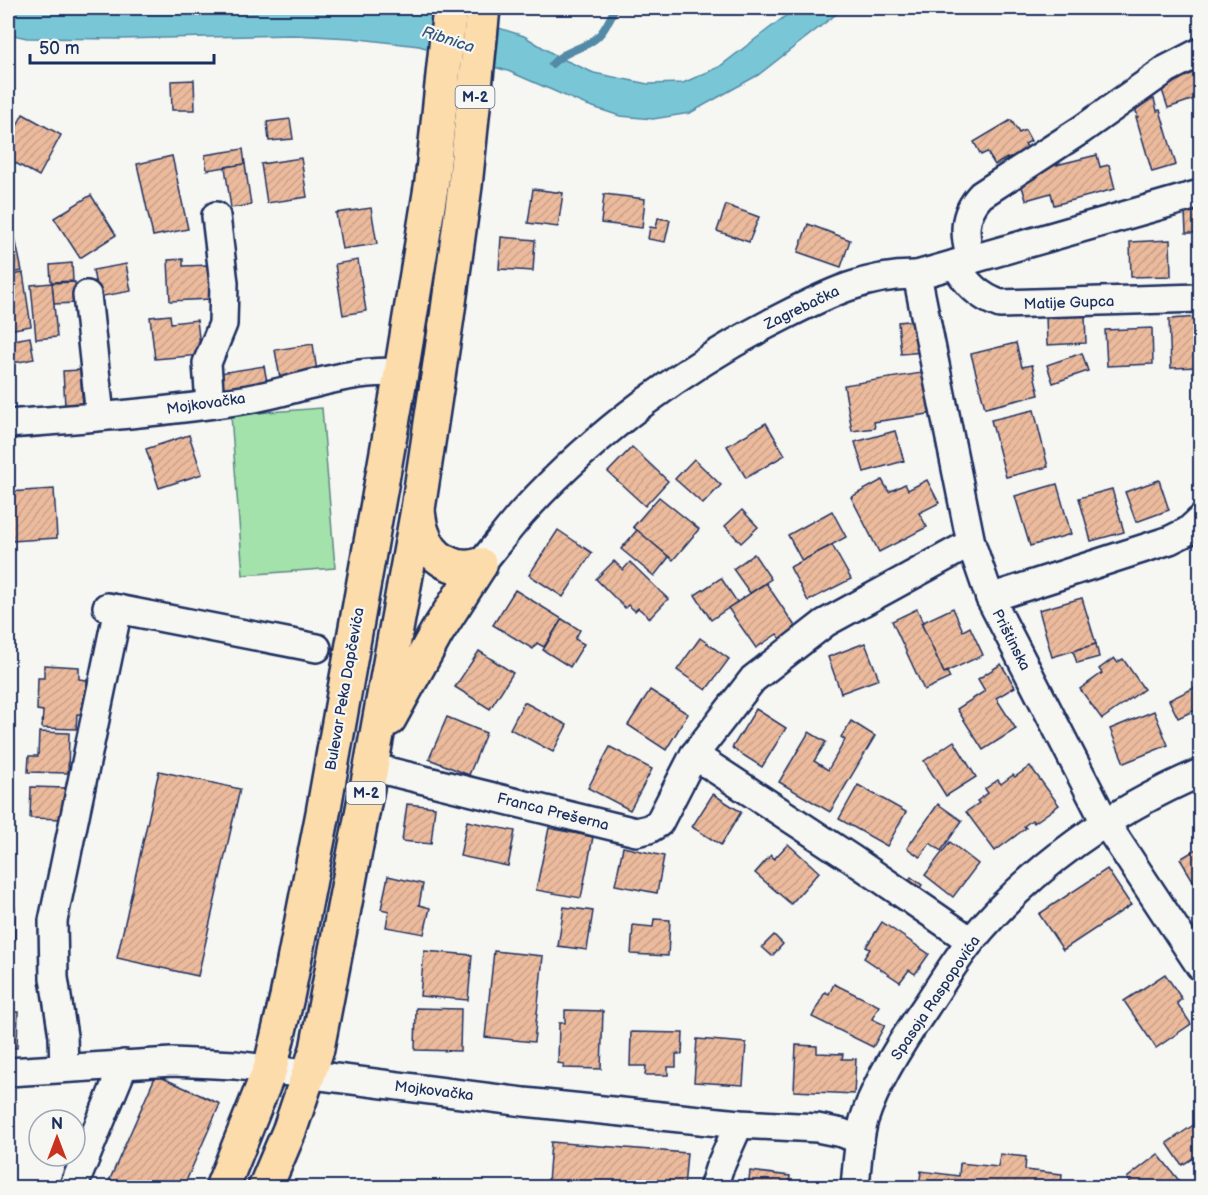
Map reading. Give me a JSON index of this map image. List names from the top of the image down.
{
  "streets": {
    "main road": ["M-2", "Bulevar Peka Dapčevića"],
    "street": [
      "Matije Gupca",
      "Zagrebačka",
      "Mojkovačka",
      "Prištinska",
      "Franca Prešerna",
      "Spasoja Raspopovića"
    ]
  },
  "crossings": [
    ["M-2", "Mojkovačka"],
    ["M-2", "Franca Prešerna"],
    ["Matije Gupca", "Zagrebačka"],
    ["Zagrebačka", "Prištinska"],
    ["Mojkovačka", "Bulevar Peka Dapčevića"],
    ["Mojkovačka", "Spasoja Raspopovića"],
    ["Prištinska", "Franca Prešerna"],
    ["Prištinska", "Spasoja Raspopovića"]
  ],
  "water": ["Ribnica"],
  "scale_bar": "50 m",
  "north": "top"
}
